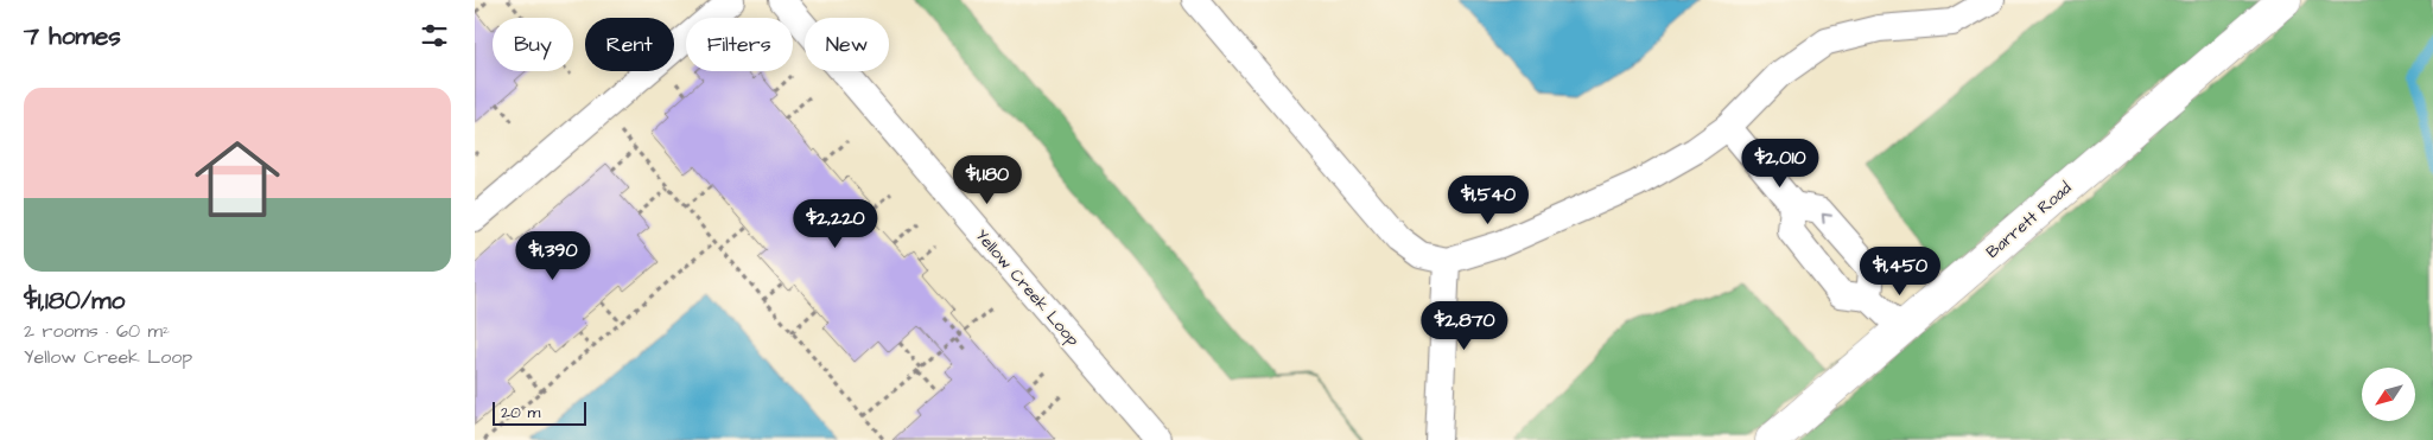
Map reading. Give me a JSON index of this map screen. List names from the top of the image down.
{
  "streets": {
    "street": ["Barrett Road", "Yellow Creek Loop"]
  },
  "scale_bar": "20 m",
  "north": "bottom left",
  "page": {
    "heading": "7 homes",
    "chip": [
      "Buy",
      "Rent",
      "Filters",
      "New"
    ],
    "list": [
      {
        "name": "$1,180/mo",
        "note": "2 rooms · 60 m² · Yellow Creek Loop"
      }
    ],
    "price": [
      "$2,010",
      "$1,180",
      "$1,540",
      "$2,220",
      "$1,390",
      "$1,450",
      "$2,870"
    ],
    "scale": "20 m"
  }
}
